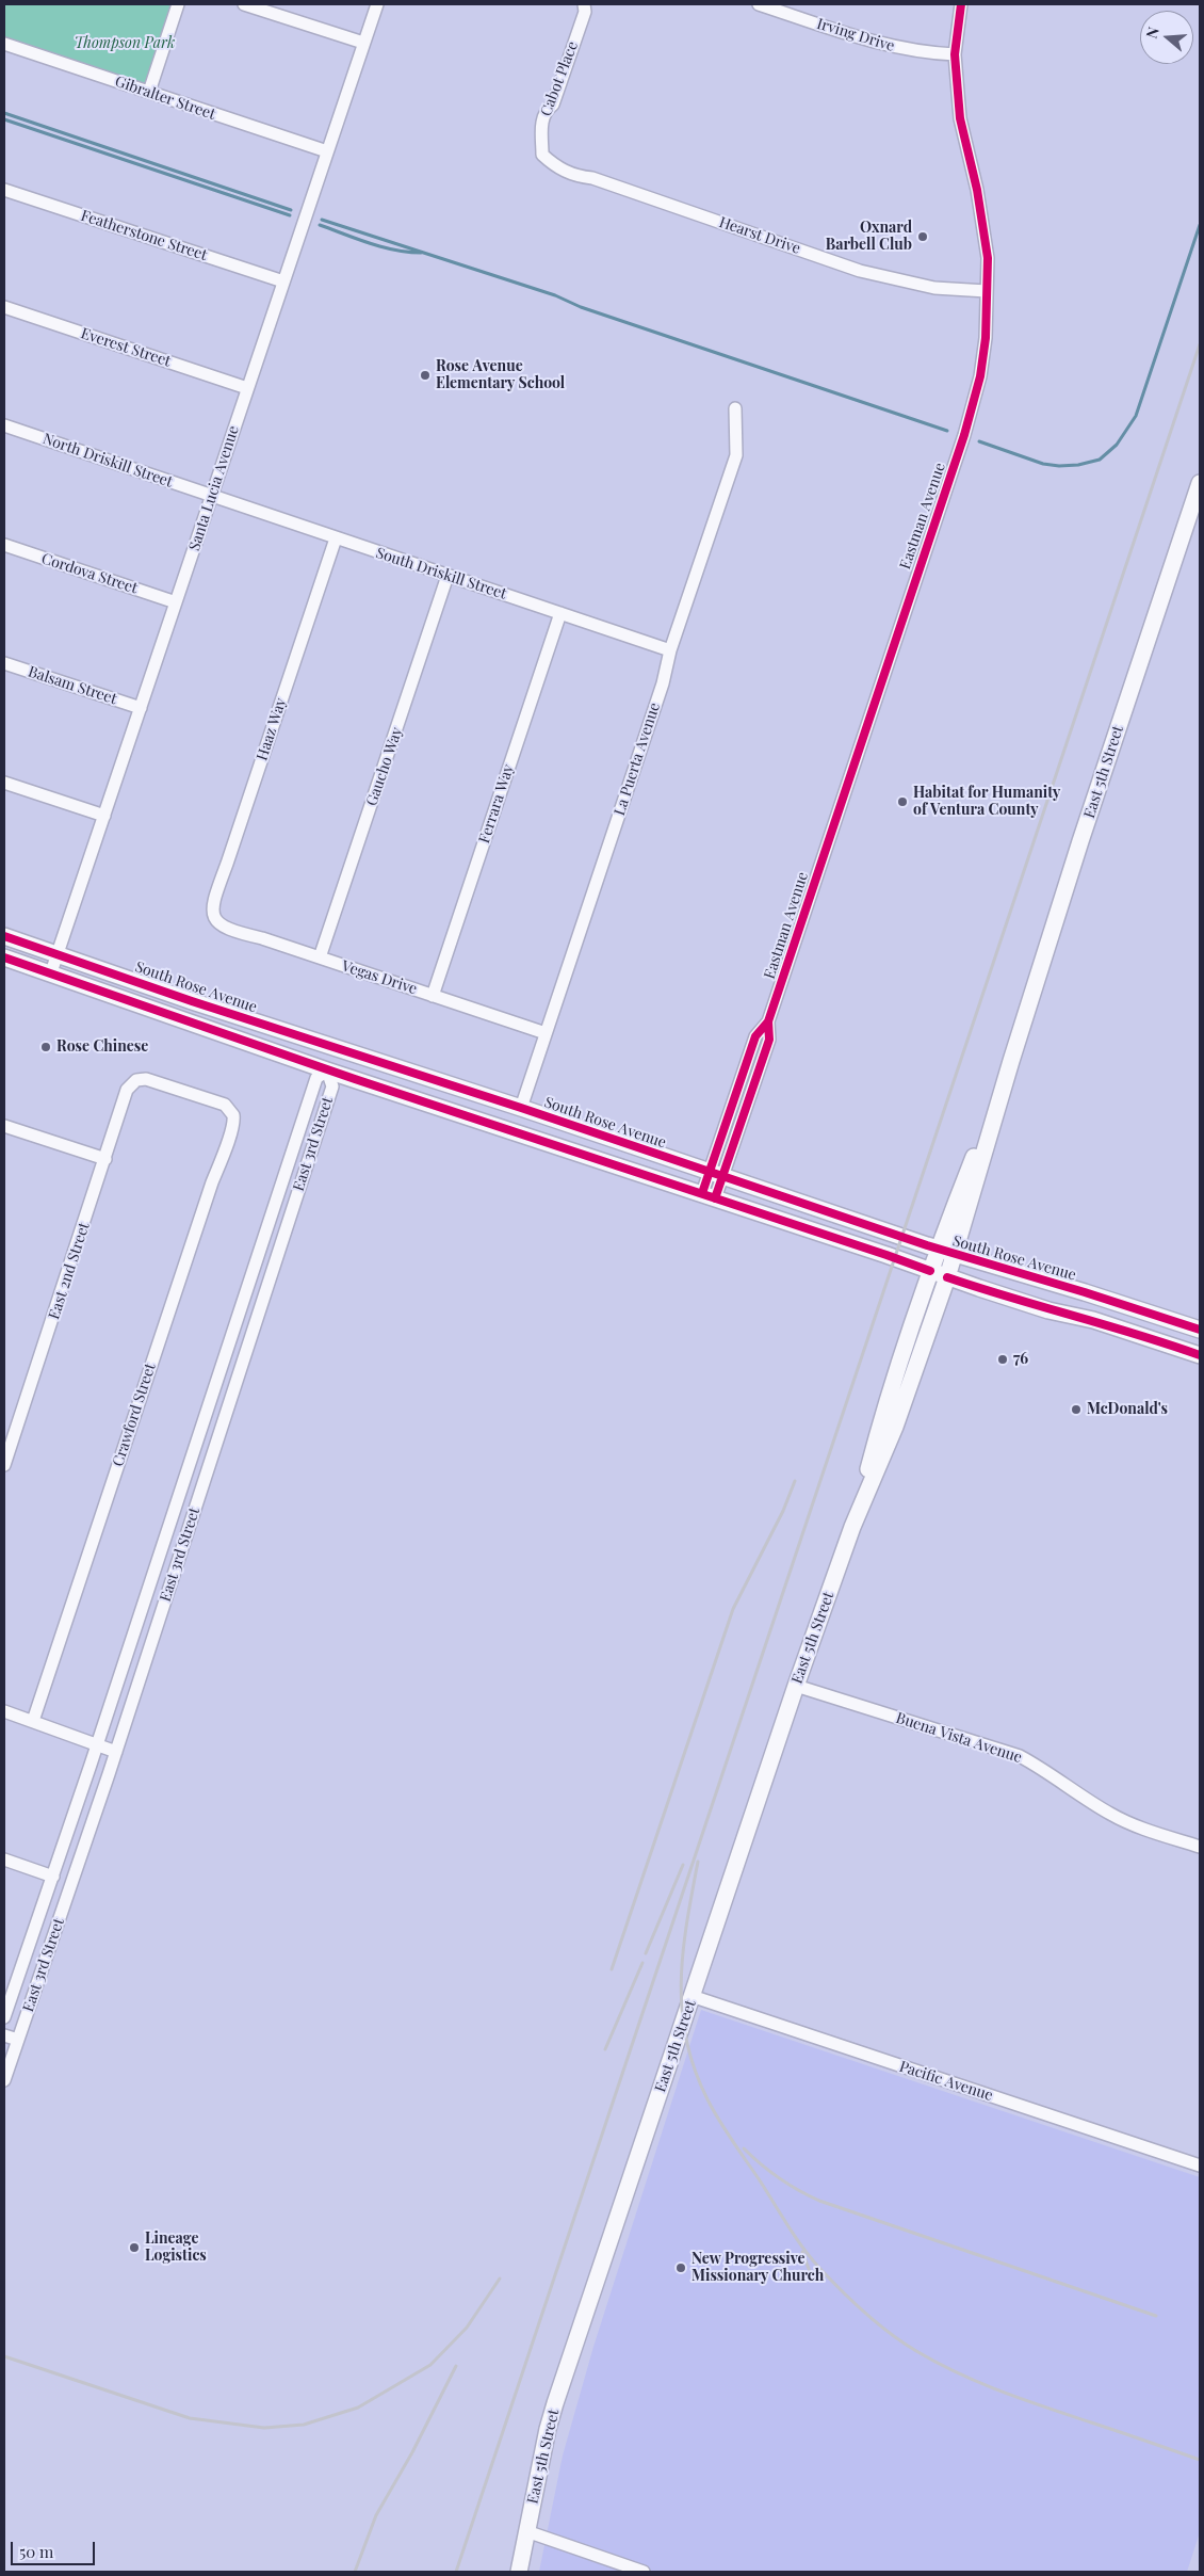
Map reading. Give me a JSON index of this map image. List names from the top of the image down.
{
  "streets": {
    "main road": ["East 5th Street", "South Rose Avenue"],
    "street": [
      "Irving Drive",
      "Cabot Place",
      "Gibralter Street",
      "Featherstone Street",
      "Hearst Drive",
      "Everest Street",
      "North Driskill Street",
      "Santa Lucia Avenue",
      "Eastman Avenue",
      "Cordova Street",
      "South Driskill Street",
      "Balsam Street",
      "Haaz Way",
      "La Puerta Avenue",
      "Gaucho Way",
      "Ferrara Way",
      "Vegas Drive",
      "East 3rd Street",
      "East 2nd Street",
      "Crawford Street",
      "Buena Vista Avenue",
      "Pacific Avenue"
    ]
  },
  "crossings": [
    ["Irving Drive", "Eastman Avenue"],
    ["Cabot Place", "Hearst Drive"],
    ["Gibralter Street", "Santa Lucia Avenue"],
    ["Featherstone Street", "Santa Lucia Avenue"],
    ["Hearst Drive", "Eastman Avenue"],
    ["Everest Street", "Santa Lucia Avenue"],
    ["North Driskill Street", "Santa Lucia Avenue"],
    ["North Driskill Street", "South Driskill Street"],
    ["Santa Lucia Avenue", "Cordova Street"],
    ["Santa Lucia Avenue", "South Driskill Street"],
    ["Santa Lucia Avenue", "Balsam Street"],
    ["Santa Lucia Avenue", "South Rose Avenue"],
    ["Eastman Avenue", "South Rose Avenue"],
    ["South Driskill Street", "Haaz Way"],
    ["South Driskill Street", "La Puerta Avenue"],
    ["South Driskill Street", "Gaucho Way"],
    ["South Driskill Street", "Ferrara Way"],
    ["Haaz Way", "Vegas Drive"],
    ["La Puerta Avenue", "Vegas Drive"],
    ["La Puerta Avenue", "South Rose Avenue"],
    ["Gaucho Way", "Vegas Drive"],
    ["East 5th Street", "South Rose Avenue"],
    ["East 5th Street", "Buena Vista Avenue"],
    ["East 5th Street", "Pacific Avenue"],
    ["Ferrara Way", "Vegas Drive"],
    ["East 2nd Street", "Crawford Street"]
  ],
  "parks": ["Thompson Park"],
  "places": [
    "Oxnard Barbell Club",
    "Rose Avenue Elementary School",
    "Habitat for Humanity of Ventura County",
    "Rose Chinese",
    "76",
    "McDonald's",
    "Lineage Logistics",
    "New Progressive Missionary Church"
  ],
  "scale_bar": "50 m",
  "north": "left"
}
